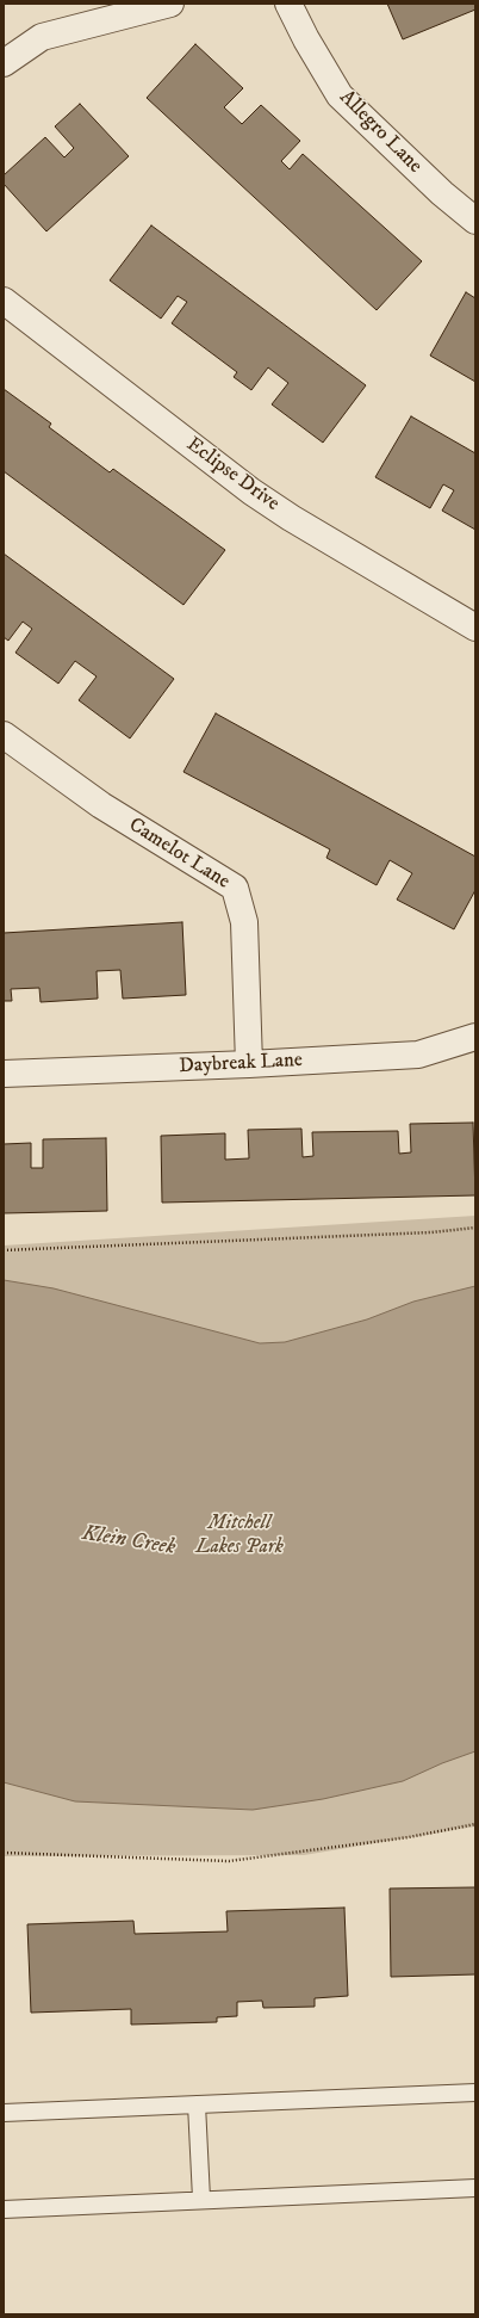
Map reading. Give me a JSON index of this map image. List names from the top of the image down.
{
  "streets": {
    "street": [
      "Allegro Lane",
      "Eclipse Drive",
      "Camelot Lane",
      "Daybreak Lane"
    ]
  },
  "crossings": [
    ["Camelot Lane", "Daybreak Lane"]
  ],
  "water": ["Klein Creek"],
  "parks": ["Mitchell Lakes Park"]
}
